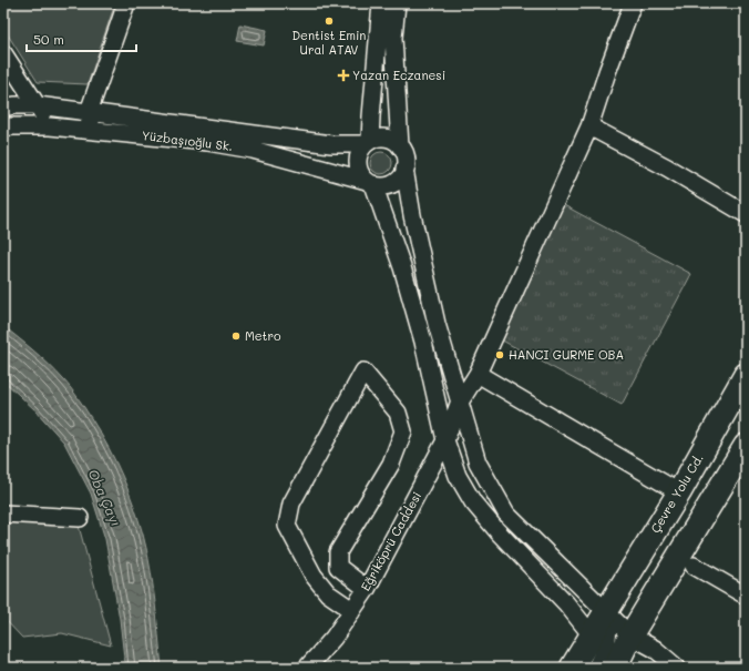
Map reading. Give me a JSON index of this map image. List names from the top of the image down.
{
  "streets": {
    "highway": ["Çevre Yolu Cd."],
    "street": ["Yüzbaşıoğlu Sk.", "Eğriköprü Caddesi"]
  },
  "water": ["Oba Çayı"],
  "places": {
    "other": ["Dentist Emin Ural ATAV", "Metro", "HANCI GURME OBA"],
    "health": ["Yazan Eczanesi"]
  },
  "scale_bar": "50 m"
}
